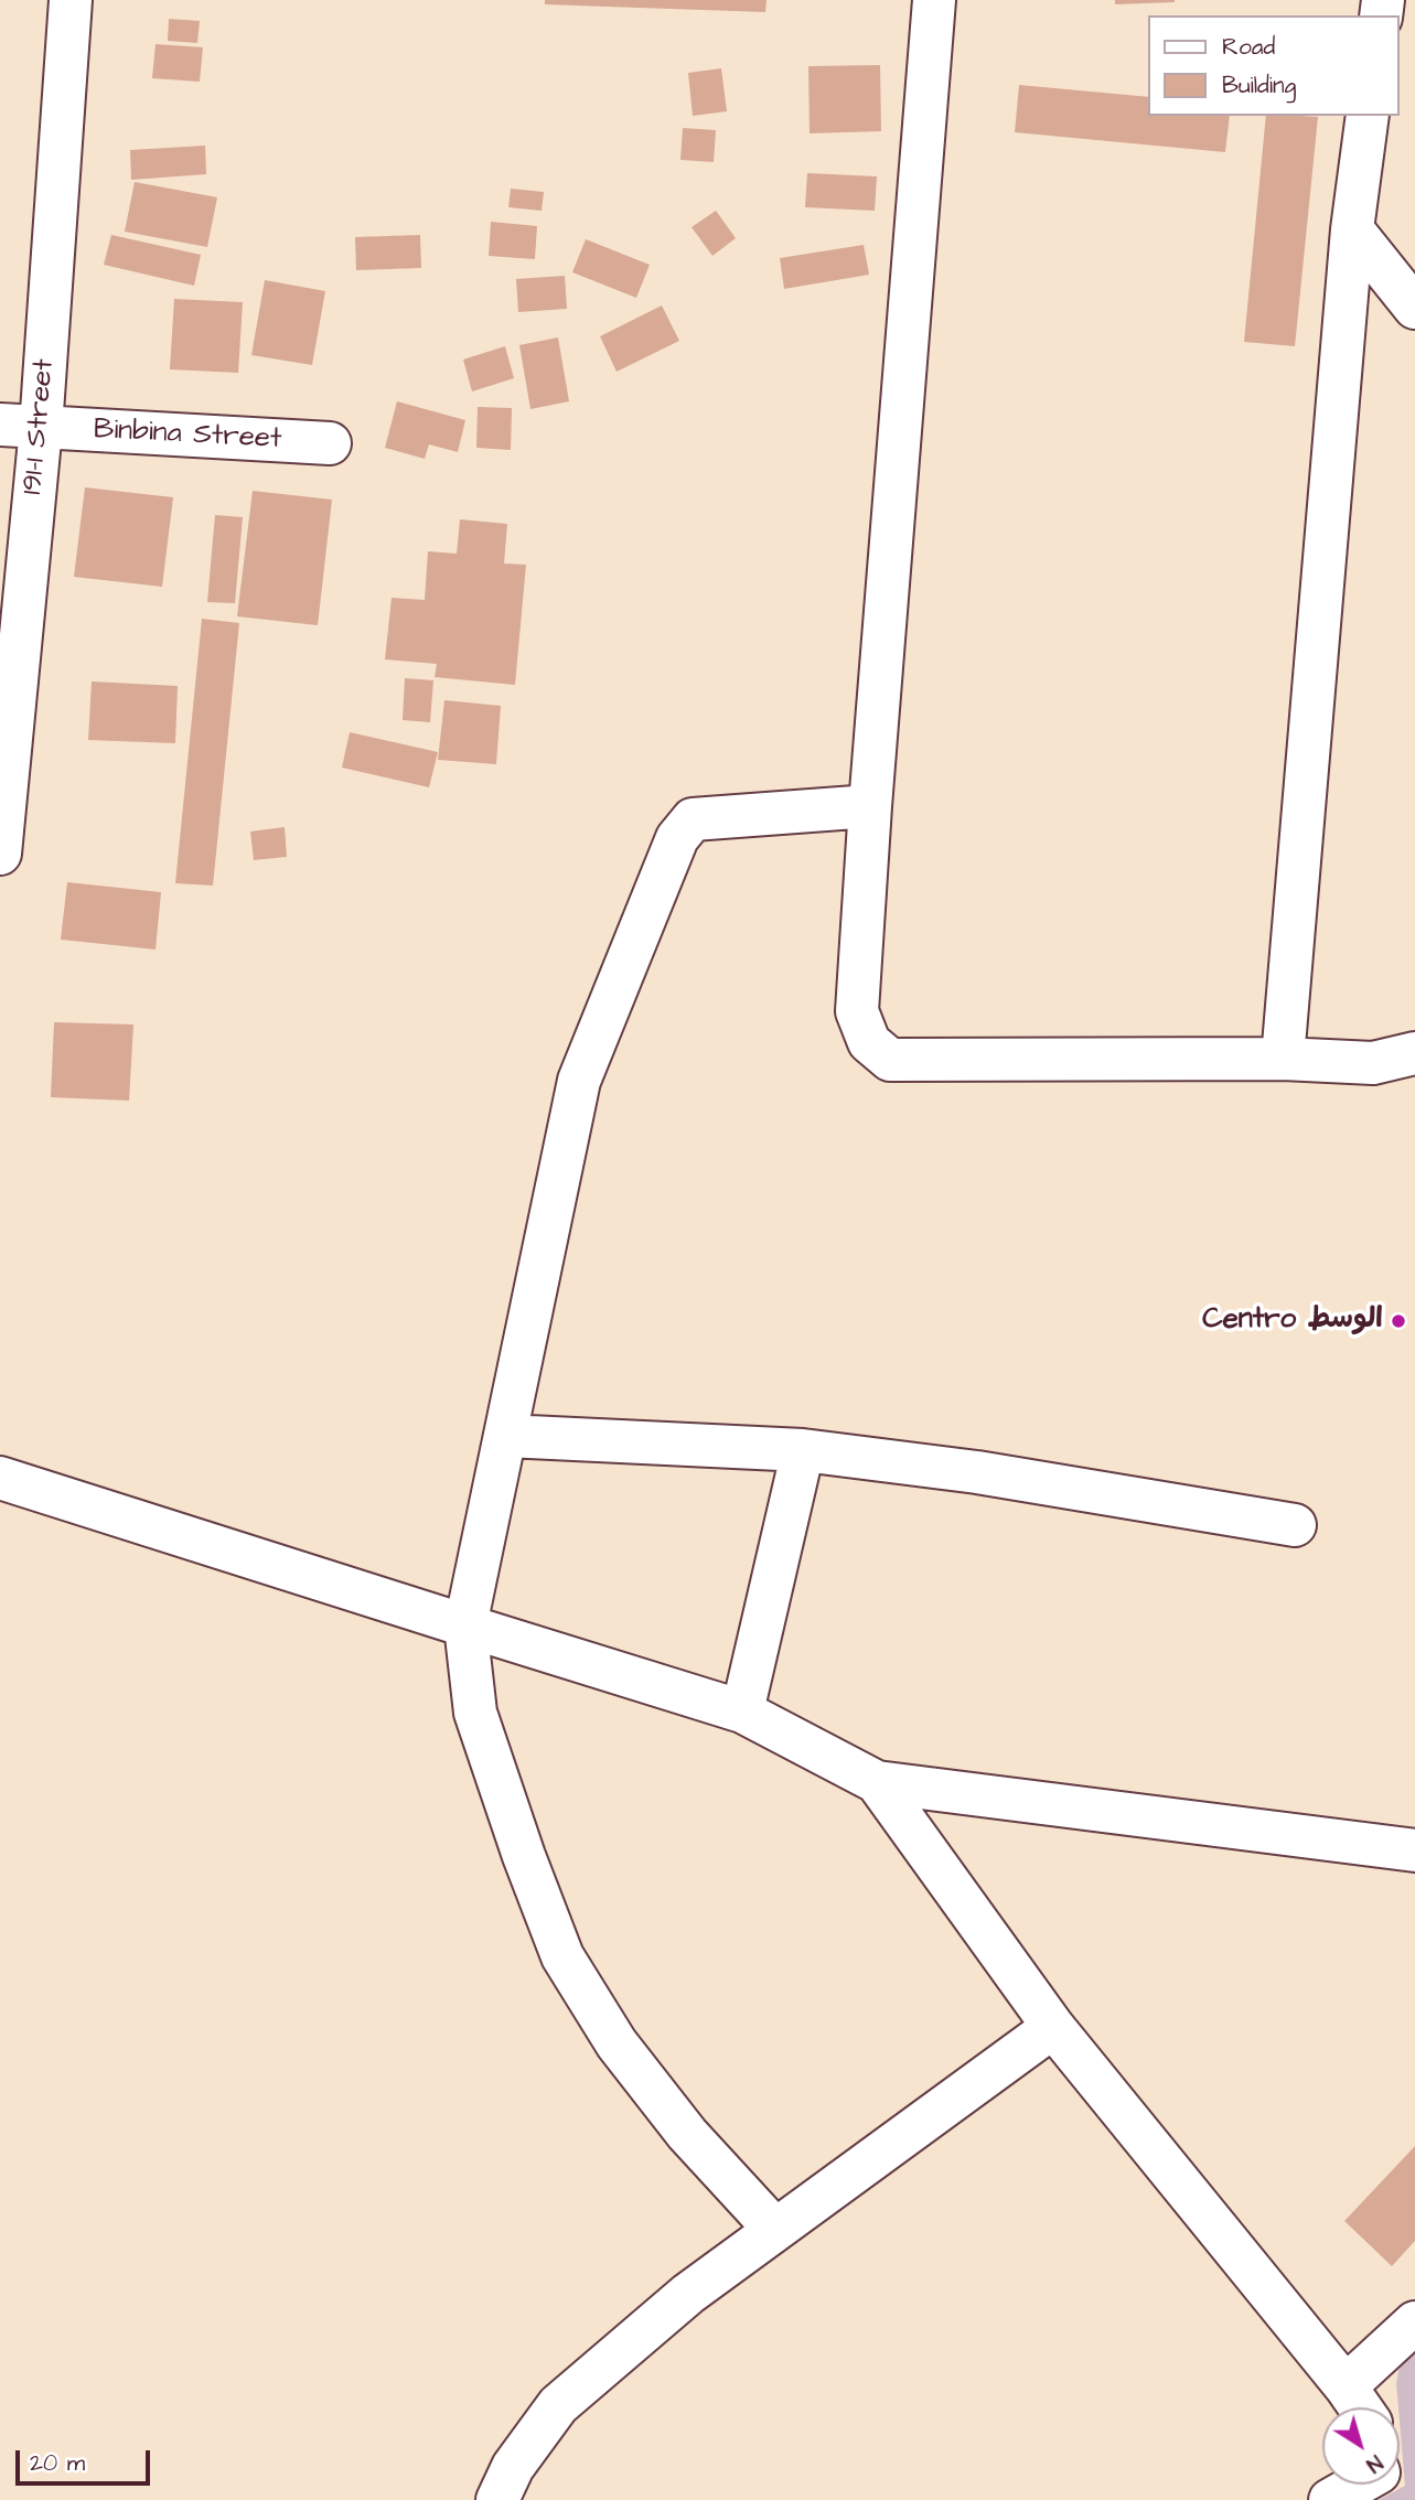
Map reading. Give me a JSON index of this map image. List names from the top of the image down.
{
  "streets": {
    "street": ["191-1 Street", "Binbina Street"]
  },
  "crossings": [
    ["191-1 Street", "Binbina Street"]
  ],
  "places": ["Centro الوسط"],
  "legend": ["Road", "Building"],
  "scale_bar": "20 m",
  "north": "bottom right"
}
